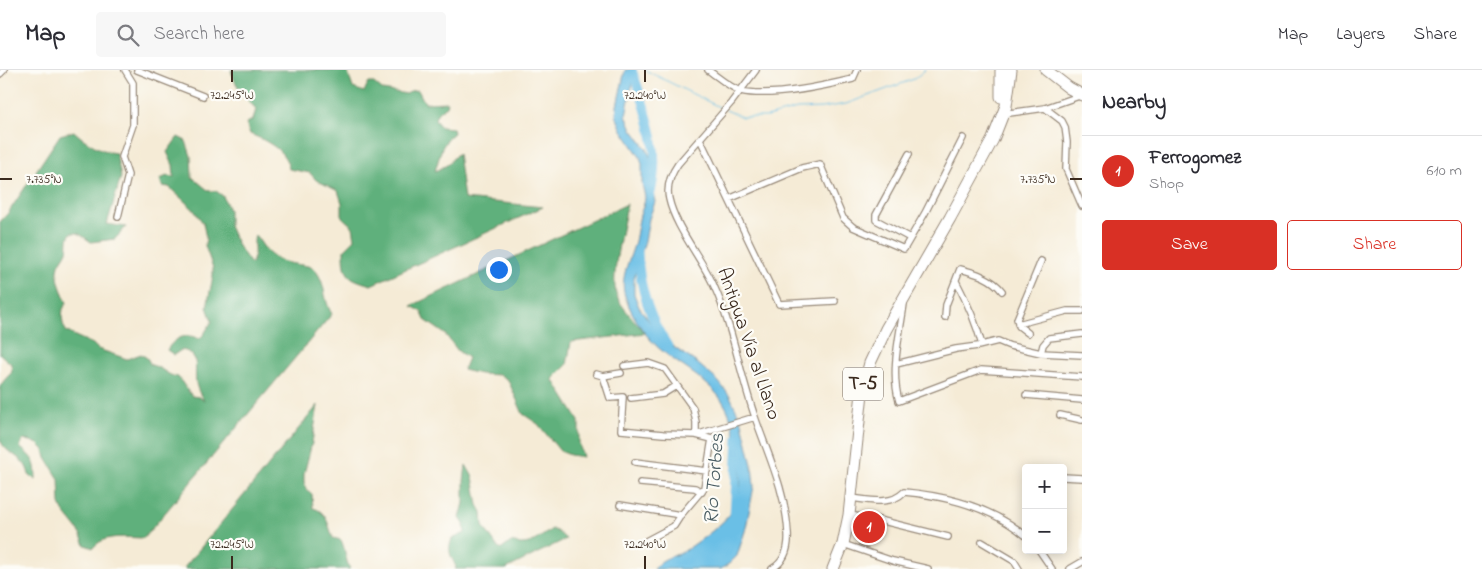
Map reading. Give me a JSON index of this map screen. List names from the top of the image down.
{
  "streets": {
    "highway": ["T-5"],
    "street": ["Antigua Vía al Llano"]
  },
  "water": ["Río Torbes"],
  "page": {
    "header": "Map",
    "search": "Search here",
    "nav": ["Map", "Layers", "Share"],
    "heading": "Nearby",
    "list": [
      {
        "mark": "1",
        "name": "Ferrogomez",
        "note": "Shop",
        "value": "610 m"
      }
    ],
    "buttons": ["Save", "Share"],
    "map_buttons": ["+", "−"],
    "pins": "1"
  },
  "coordinates": ["72.245°W", "72.240°W", "7.735°N"]
}
